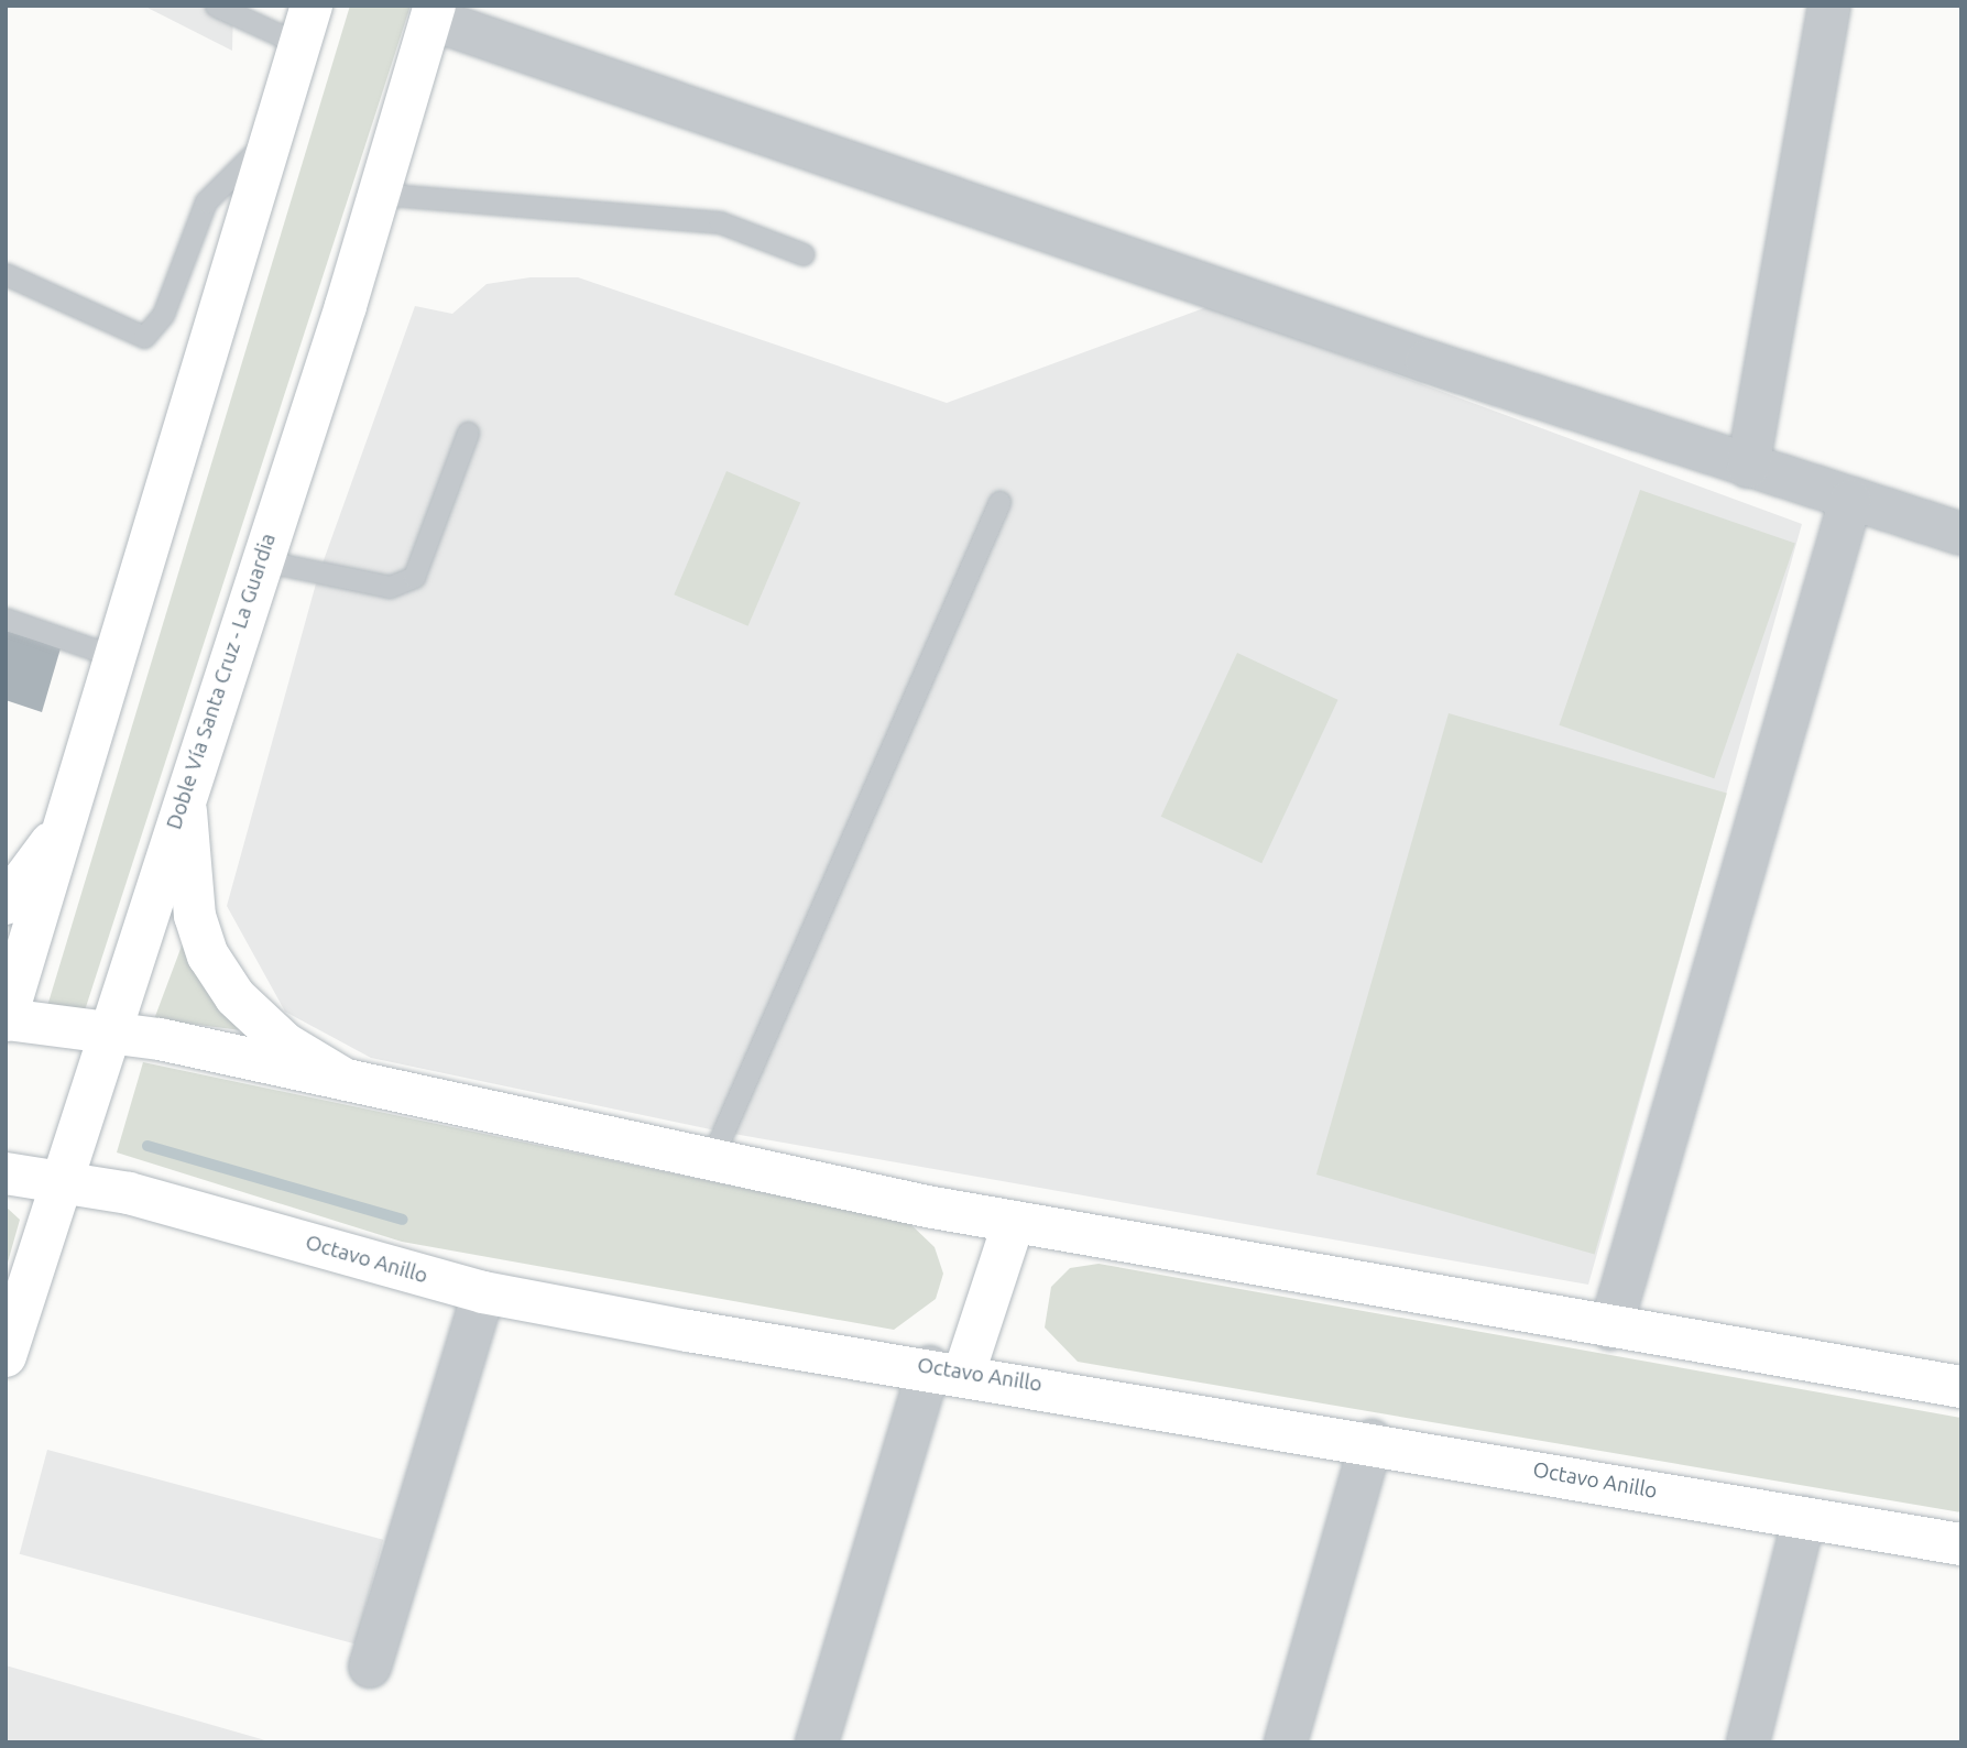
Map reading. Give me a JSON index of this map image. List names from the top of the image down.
{
  "streets": {
    "main road": ["Doble Vía Santa Cruz - La Guardia", "Octavo Anillo"]
  },
  "crossings": [
    ["Doble Vía Santa Cruz - La Guardia", "Octavo Anillo"]
  ]
}
